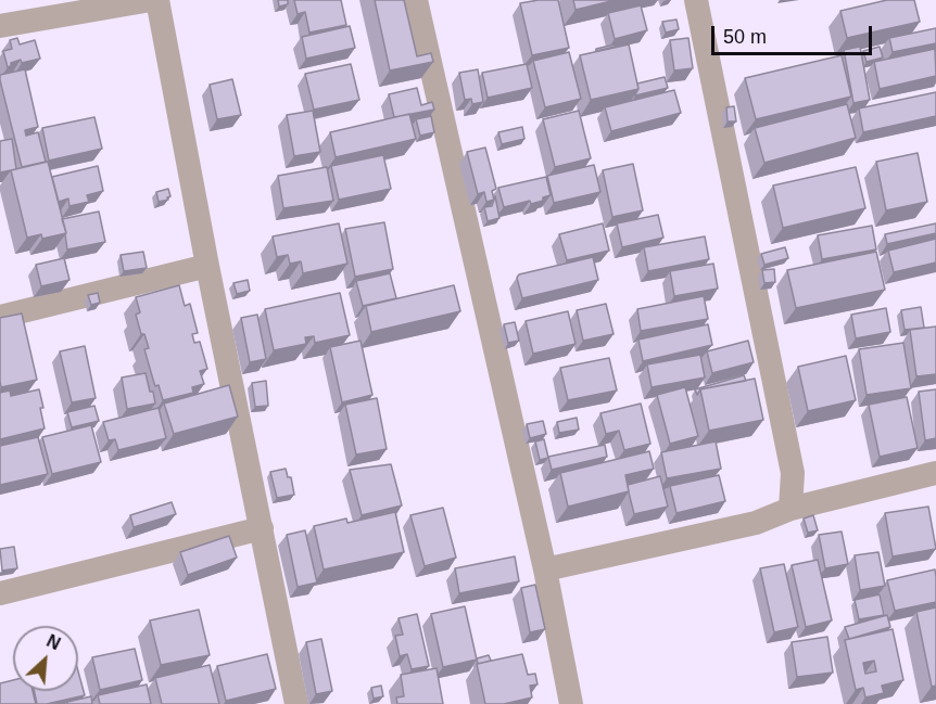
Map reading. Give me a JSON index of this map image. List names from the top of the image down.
{
  "scale_bar": "50 m",
  "north": "top right"
}
